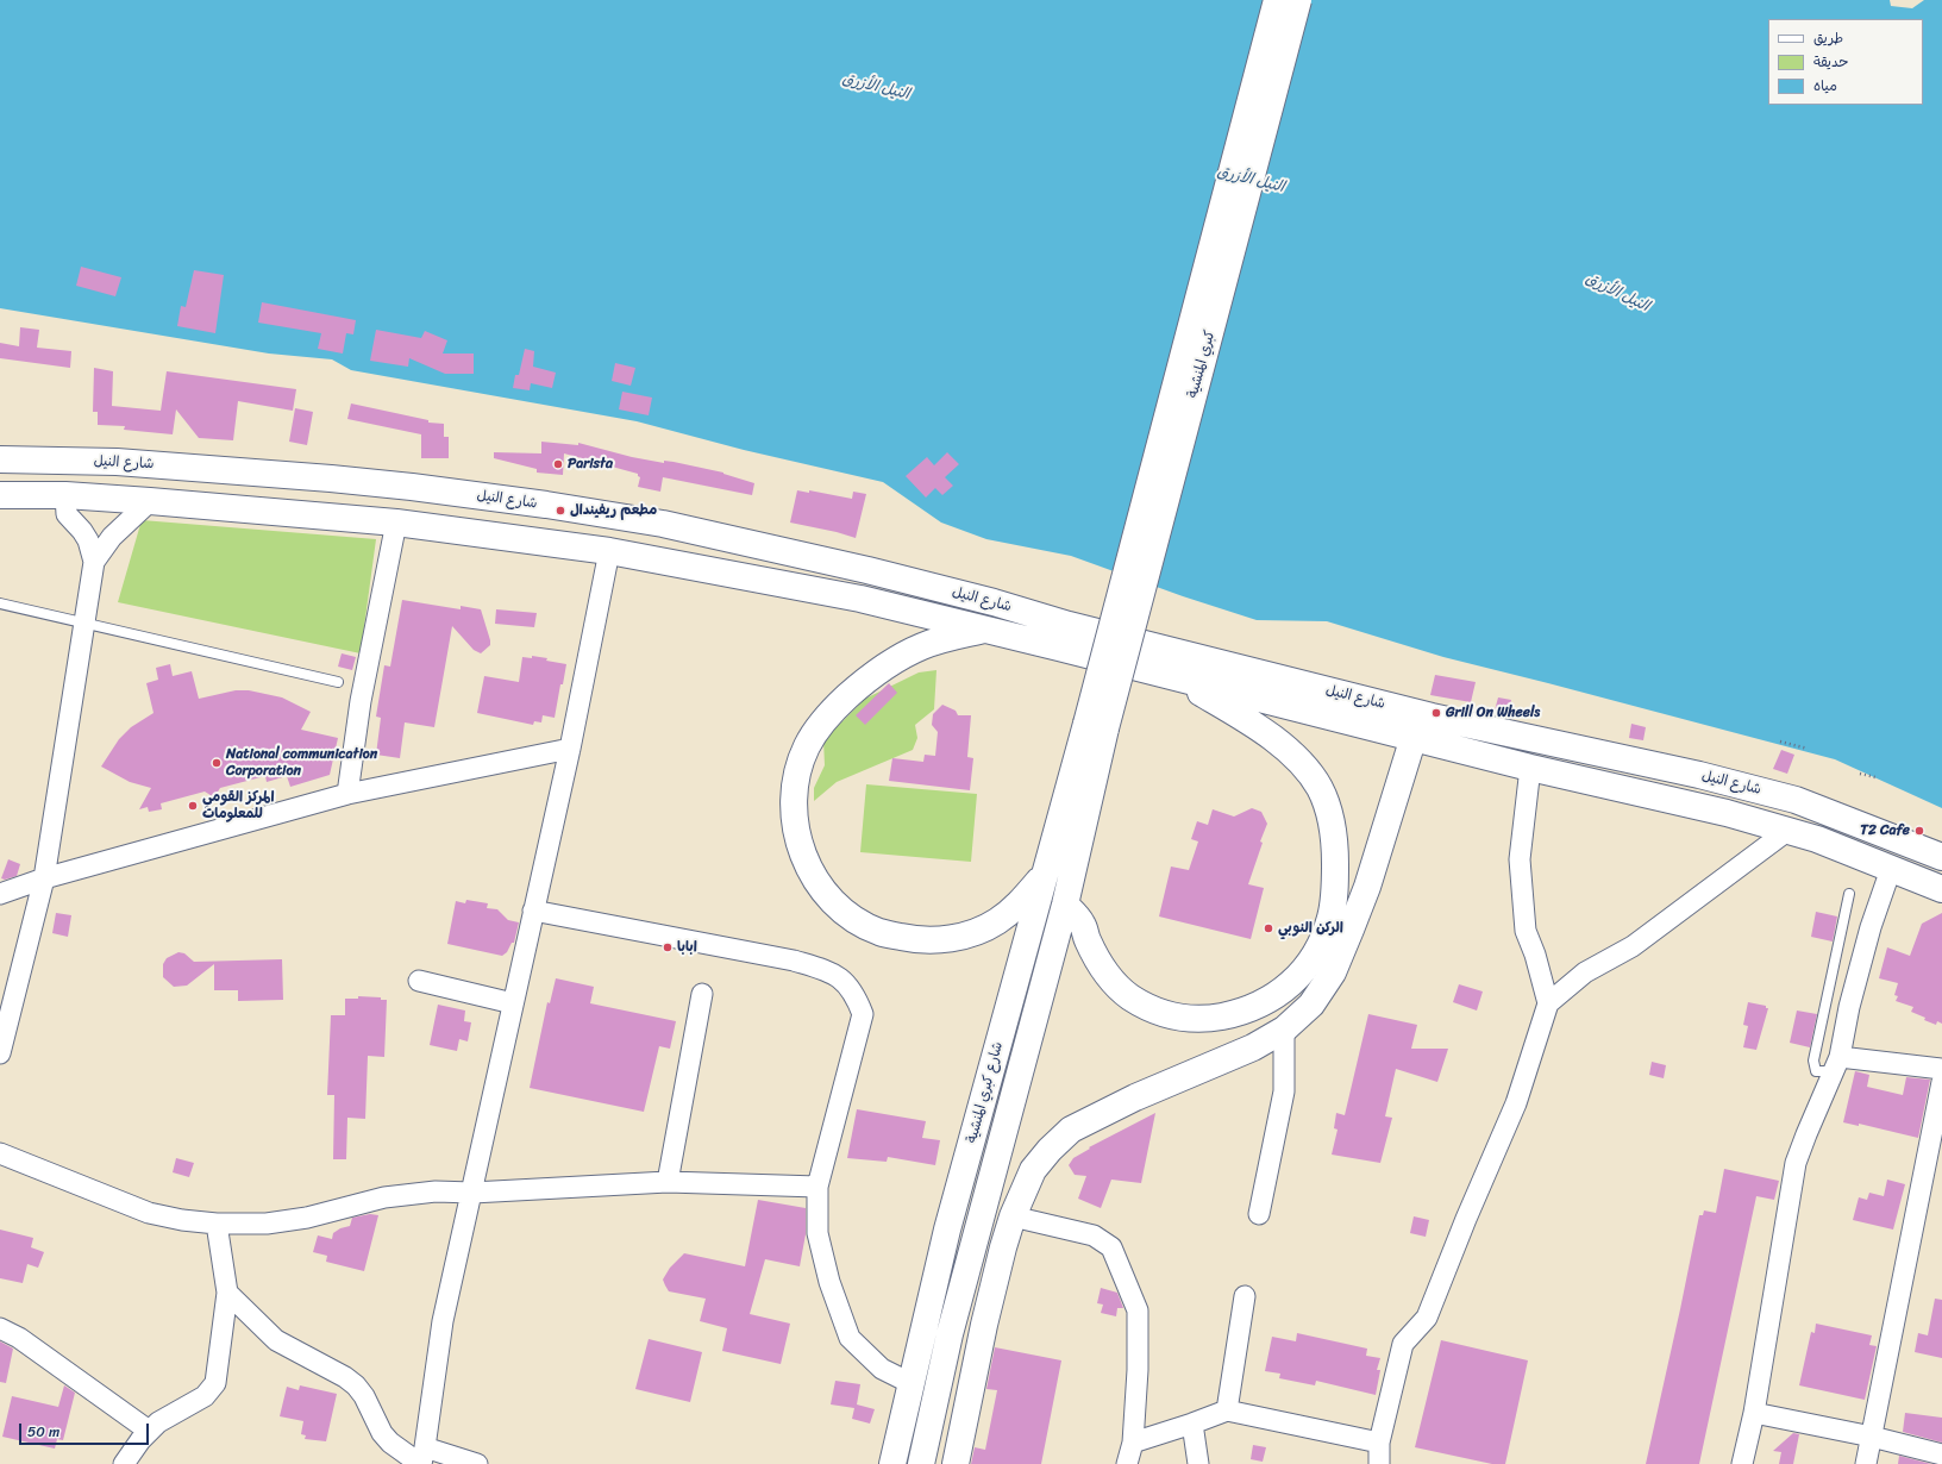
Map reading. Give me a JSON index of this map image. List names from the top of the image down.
{
  "streets": {
    "main road": ["كبري المنشية", "شارع النيل", "شارع كبري المنشية"]
  },
  "crossings": [
    ["كبري المنشية", "شارع كبري المنشية"]
  ],
  "water": ["النيل الأزرق"],
  "places": [
    "Parista",
    "مطعم ريفيندال",
    "Grill On Wheels",
    "National communication Corporation",
    "المركز القومي للمعلومات",
    "T2 Cafe",
    "الركن النوبي",
    "ابابا"
  ],
  "legend": ["طريق", "حديقة", "مياه"],
  "scale_bar": "50 m"
}
